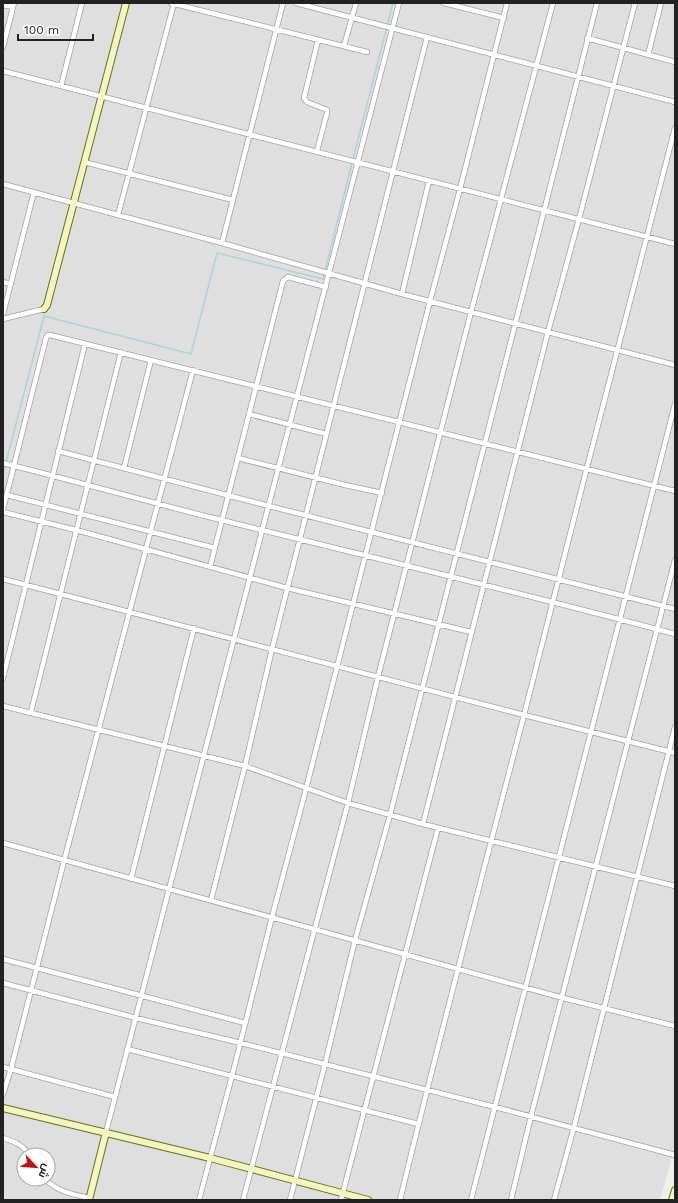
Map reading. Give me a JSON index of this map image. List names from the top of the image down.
{
  "scale_bar": "100 m",
  "north": "bottom right"
}
